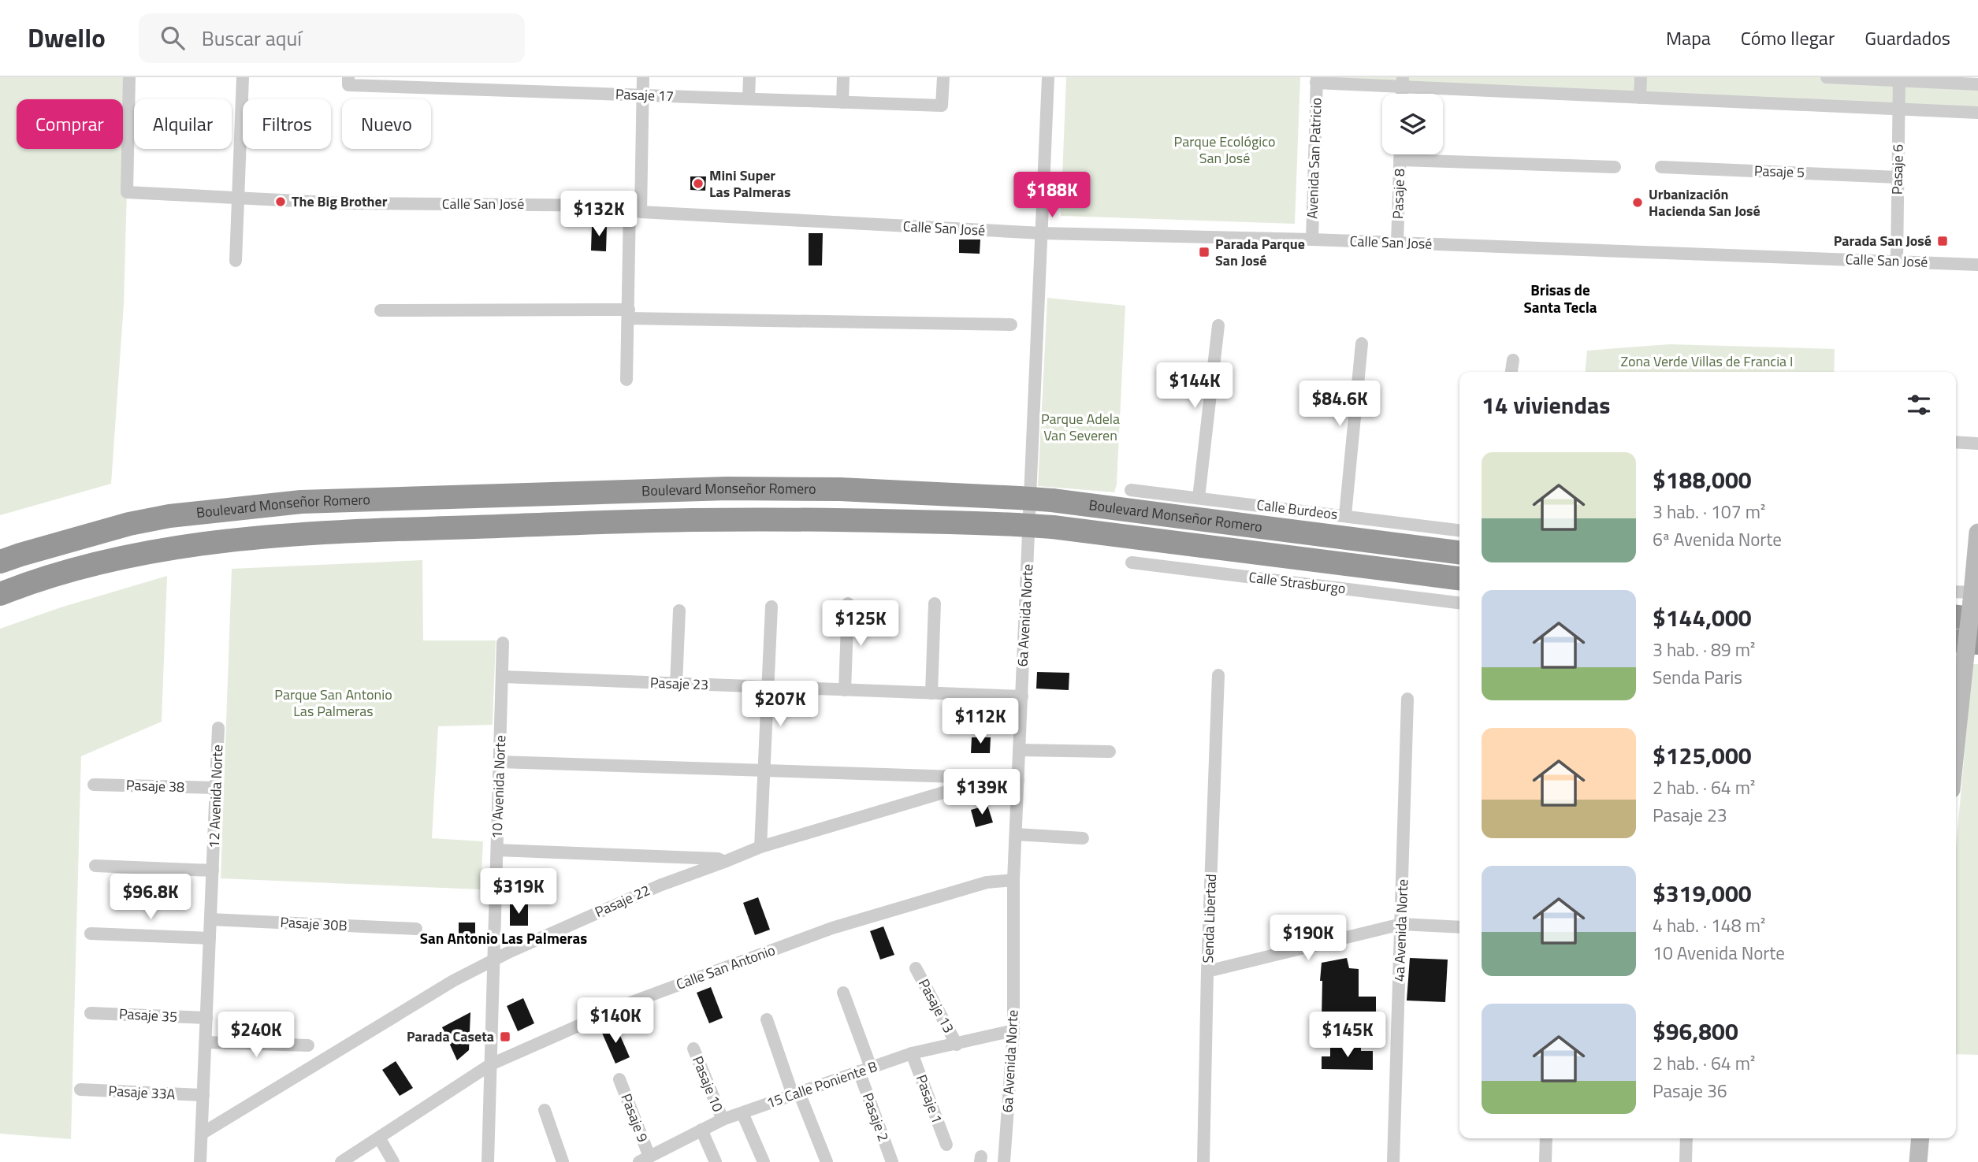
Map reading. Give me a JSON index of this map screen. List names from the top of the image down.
{
  "streets": {
    "highway": ["Boulevard Monseñor Romero"],
    "street": [
      "Pasaje 17",
      "Avenida San Patricio",
      "Pasaje 6",
      "Pasaje 5",
      "Pasaje 8",
      "Calle San José",
      "Calle Burdeos",
      "Calle Strasburgo",
      "6a Avenida Norte",
      "Pasaje 23",
      "Pasaje 38",
      "10 Avenida Norte",
      "12 Avenida Norte",
      "Pasaje 22",
      "Senda Libertad",
      "Pasaje 30B",
      "4a Avenida Norte",
      "Calle San Antonio",
      "Pasaje 13",
      "Pasaje 35",
      "Pasaje 10",
      "15 Calle Poniente B",
      "Pasaje 33A",
      "Pasaje 1",
      "Pasaje 2",
      "Pasaje 9"
    ]
  },
  "crossings": [
    ["Avenida San Patricio", "Calle San José"],
    ["Pasaje 6", "Pasaje 5"],
    ["Pasaje 6", "Calle San José"],
    ["Pasaje 8", "Calle San José"],
    ["Calle San José", "6a Avenida Norte"],
    ["6a Avenida Norte", "Pasaje 23"],
    ["6a Avenida Norte", "Pasaje 22"],
    ["6a Avenida Norte", "Calle San Antonio"],
    ["6a Avenida Norte", "15 Calle Poniente B"],
    ["Pasaje 23", "10 Avenida Norte"],
    ["Pasaje 38", "12 Avenida Norte"],
    ["10 Avenida Norte", "Pasaje 22"],
    ["10 Avenida Norte", "Calle San Antonio"],
    ["12 Avenida Norte", "Pasaje 22"],
    ["12 Avenida Norte", "Pasaje 30B"],
    ["12 Avenida Norte", "Pasaje 35"],
    ["12 Avenida Norte", "Pasaje 33A"],
    ["Pasaje 13", "15 Calle Poniente B"],
    ["Pasaje 10", "15 Calle Poniente B"],
    ["15 Calle Poniente B", "Pasaje 1"],
    ["15 Calle Poniente B", "Pasaje 2"],
    ["15 Calle Poniente B", "Pasaje 9"]
  ],
  "districts": ["Brisas de Santa Tecla", "San Antonio Las Palmeras"],
  "parks": [
    "Parque Ecológico San José",
    "Zona Verde Villas de Francia I",
    "Parque Adela Van Severen",
    "Parque San Antonio Las Palmeras"
  ],
  "places": {
    "other": ["Mini Super Las Palmeras", "The Big Brother", "Urbanización Hacienda San José"],
    "transit": ["Parada San José", "Parada Parque San José", "Parada Caseta"]
  },
  "page": {
    "header": "Dwello",
    "search": "Buscar aquí",
    "nav": ["Mapa", "Cómo llegar", "Guardados"],
    "chip": [
      "Comprar",
      "Alquilar",
      "Filtros",
      "Nuevo"
    ],
    "price": [
      "$188K",
      "$132K",
      "$144K",
      "$84.6K",
      "$125K",
      "$207K",
      "$112K",
      "$139K",
      "$319K",
      "$96.8K",
      "$190K",
      "$140K",
      "$240K",
      "$145K"
    ],
    "heading": "14 viviendas",
    "list": [
      {
        "name": "$188,000",
        "note": "3 hab. · 107 m² · 6ª Avenida Norte"
      },
      {
        "name": "$144,000",
        "note": "3 hab. · 89 m² · Senda Paris"
      },
      {
        "name": "$125,000",
        "note": "2 hab. · 64 m² · Pasaje 23"
      },
      {
        "name": "$319,000",
        "note": "4 hab. · 148 m² · 10 Avenida Norte"
      },
      {
        "name": "$96,800",
        "note": "2 hab. · 64 m² · Pasaje 36"
      }
    ]
  }
}
